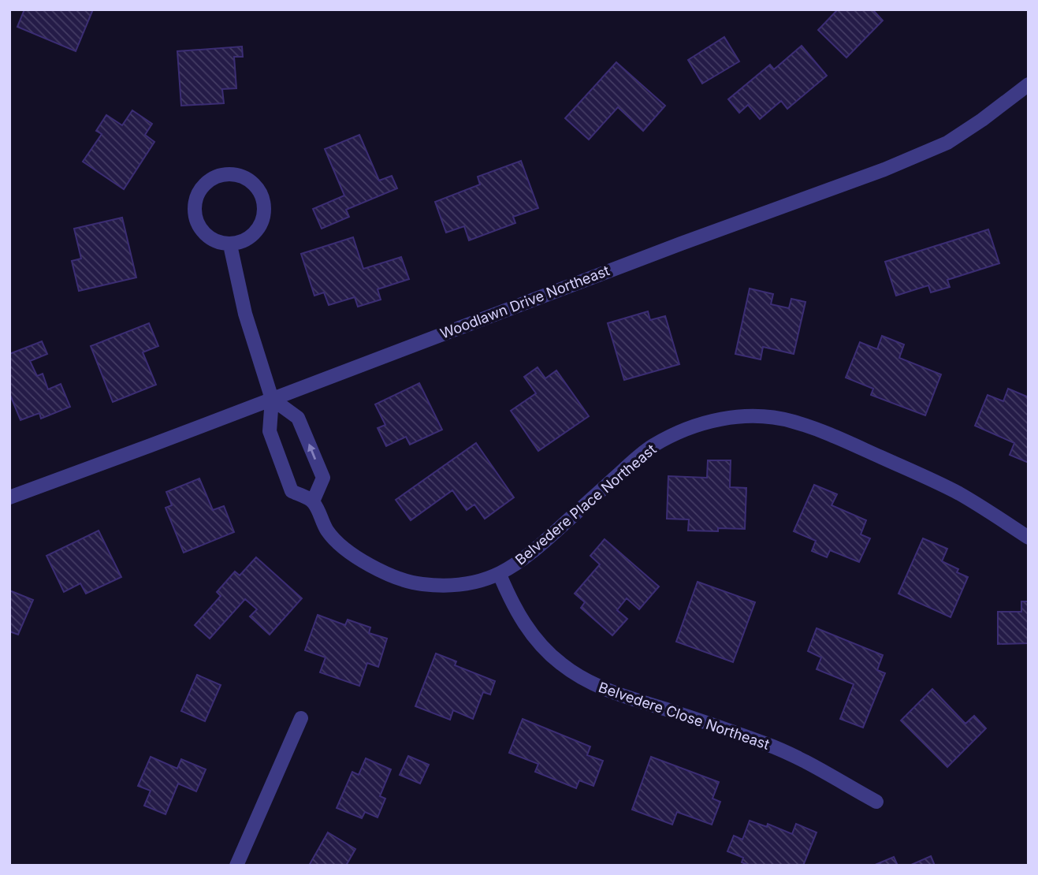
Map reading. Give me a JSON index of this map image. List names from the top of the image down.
{
  "streets": {
    "street": ["Woodlawn Drive Northeast", "Belvedere Place Northeast", "Belvedere Close Northeast"]
  },
  "crossings": [
    ["Belvedere Place Northeast", "Belvedere Close Northeast"]
  ]
}
